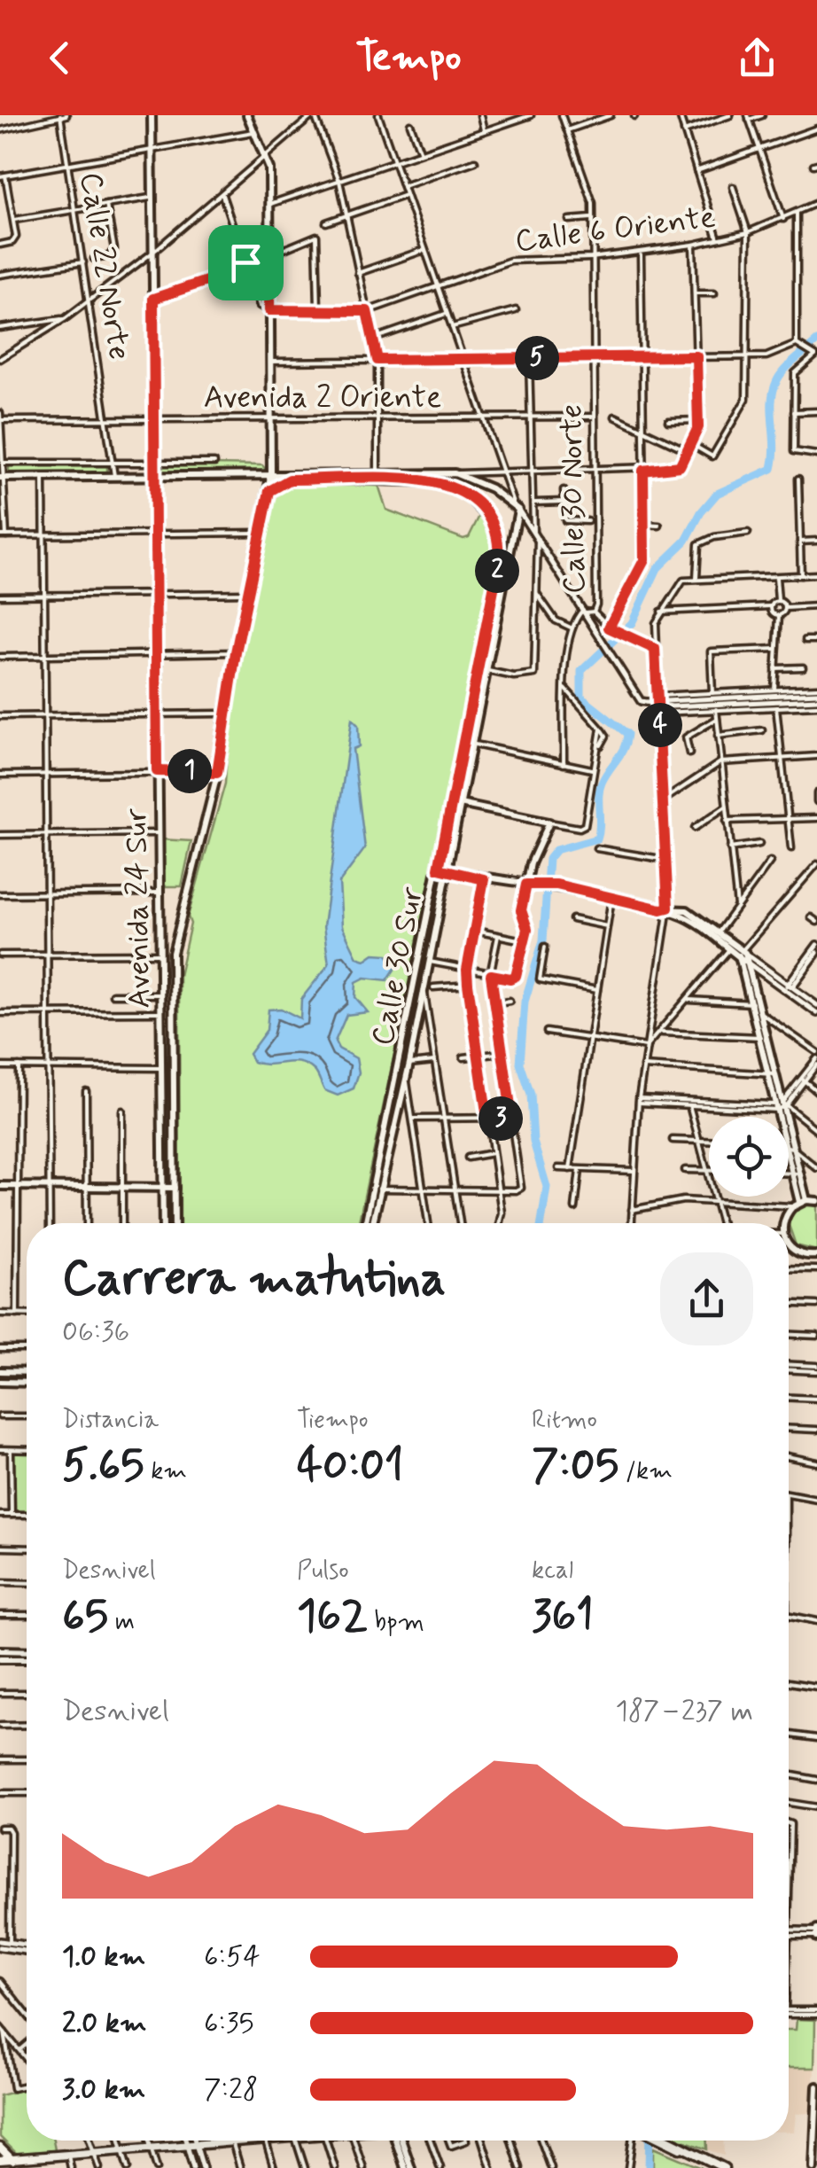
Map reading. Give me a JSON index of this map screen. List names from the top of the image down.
{
  "streets": {
    "main road": ["Avenida 24 Sur", "Calle 30 Sur"],
    "street": [
      "Calle 6 Oriente",
      "Calle 22 Norte",
      "Avenida 2 Oriente",
      "Calle 30 Norte"
    ]
  },
  "crossings": [
    ["Calle 6 Oriente", "Calle 30 Norte"],
    ["Calle 6 Oriente", "Avenida 24 Sur"],
    ["Calle 22 Norte", "Avenida 2 Oriente"],
    ["Avenida 2 Oriente", "Calle 30 Norte"],
    ["Avenida 2 Oriente", "Avenida 24 Sur"]
  ],
  "page": {
    "header": "Tempo",
    "pins": [
      "5",
      "2",
      "4",
      "1",
      "3"
    ],
    "heading": ["Carrera matutina", "06:36"],
    "stats": [
      ["Distancia", "5.65 km"],
      ["Tiempo", "40:01"],
      ["Ritmo", "7:05 /km"],
      ["Desnivel", "65 m"],
      ["Pulso", "162 bpm"],
      ["kcal", "361"]
    ],
    "chart": ["Desnivel", "187–237 m"],
    "list": [
      {
        "name": "1.0 km",
        "note": "6:54"
      },
      {
        "name": "2.0 km",
        "note": "6:35"
      },
      {
        "name": "3.0 km",
        "note": "7:28"
      }
    ]
  }
}
